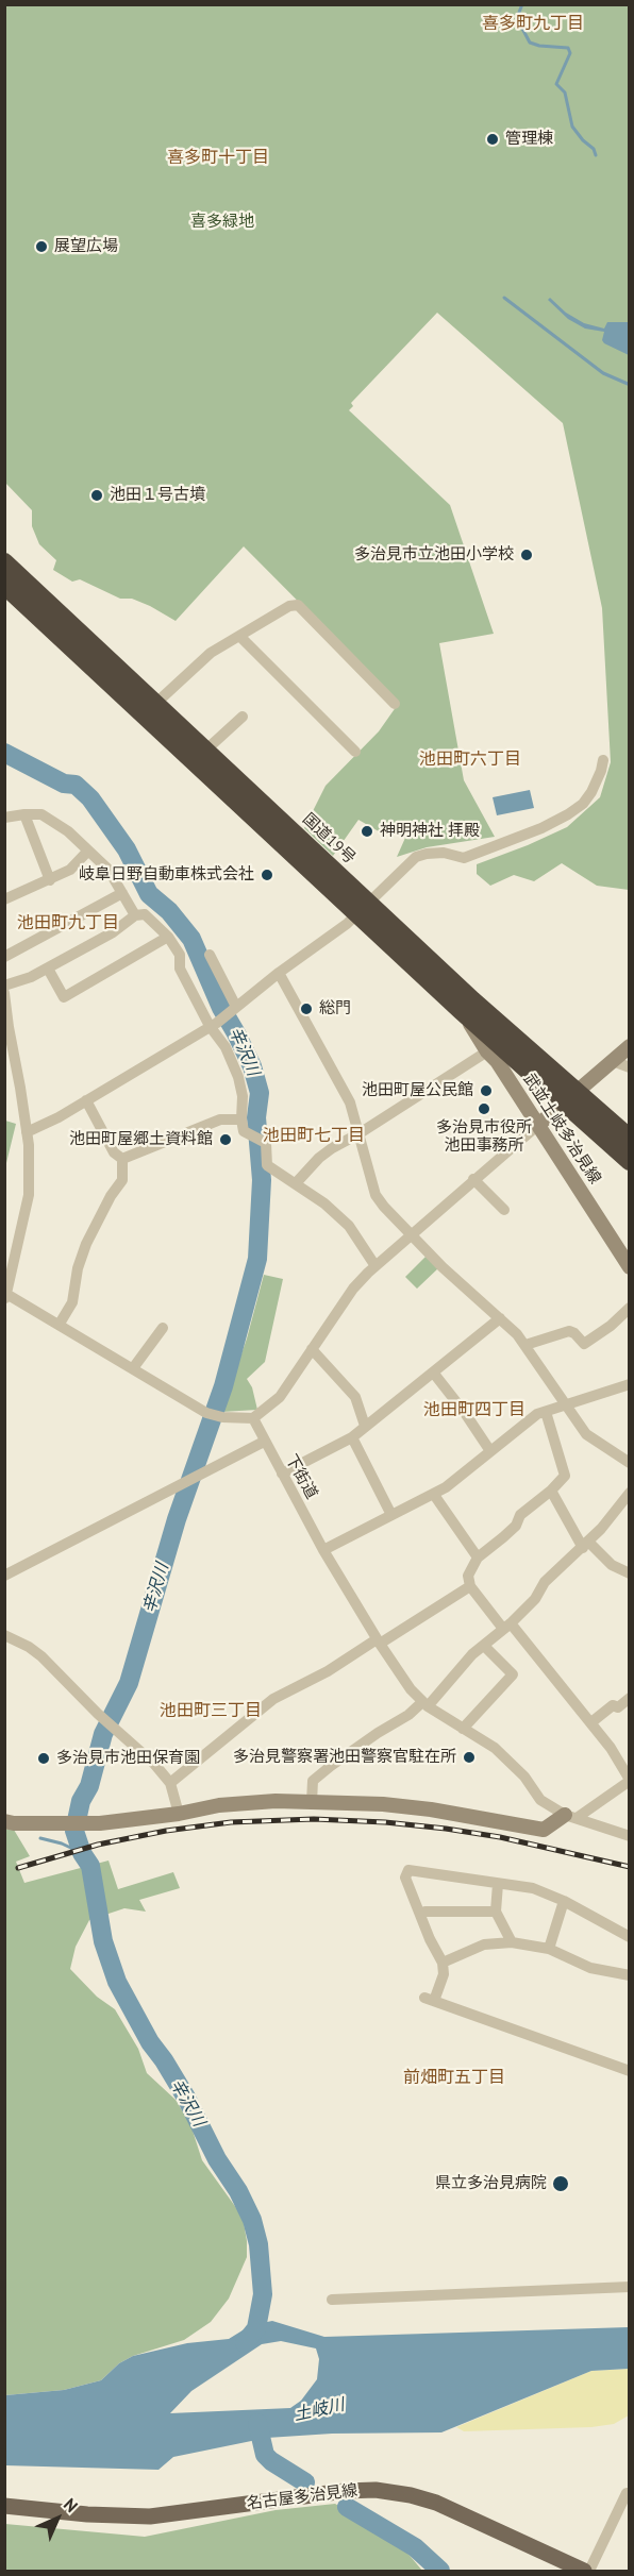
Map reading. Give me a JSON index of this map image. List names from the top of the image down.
{
  "streets": {
    "highway": ["国道19号"],
    "main road": ["名古屋多治見線"],
    "street": ["武並土岐多治見線", "下街道"]
  },
  "crossings": [
    ["国道19号", "武並土岐多治見線"]
  ],
  "districts": [
    "喜多町九丁目",
    "喜多町十丁目",
    "池田町六丁目",
    "池田町九丁目",
    "池田町七丁目",
    "池田町四丁目",
    "池田町三丁目",
    "前畑町五丁目"
  ],
  "water": ["辛沢川", "土岐川"],
  "parks": ["喜多緑地"],
  "places": [
    "管理棟",
    "展望広場",
    "池田１号古墳",
    "多治見市立池田小学校",
    "神明神社 拝殿",
    "岐阜日野自動車株式会社",
    "総門",
    "池田町屋公民館",
    "多治見市役所 池田事務所",
    "池田町屋郷土資料館",
    "多治見警察署池田警察官駐在所",
    "多治見市池田保育園",
    "県立多治見病院"
  ],
  "north": "top right"
}
